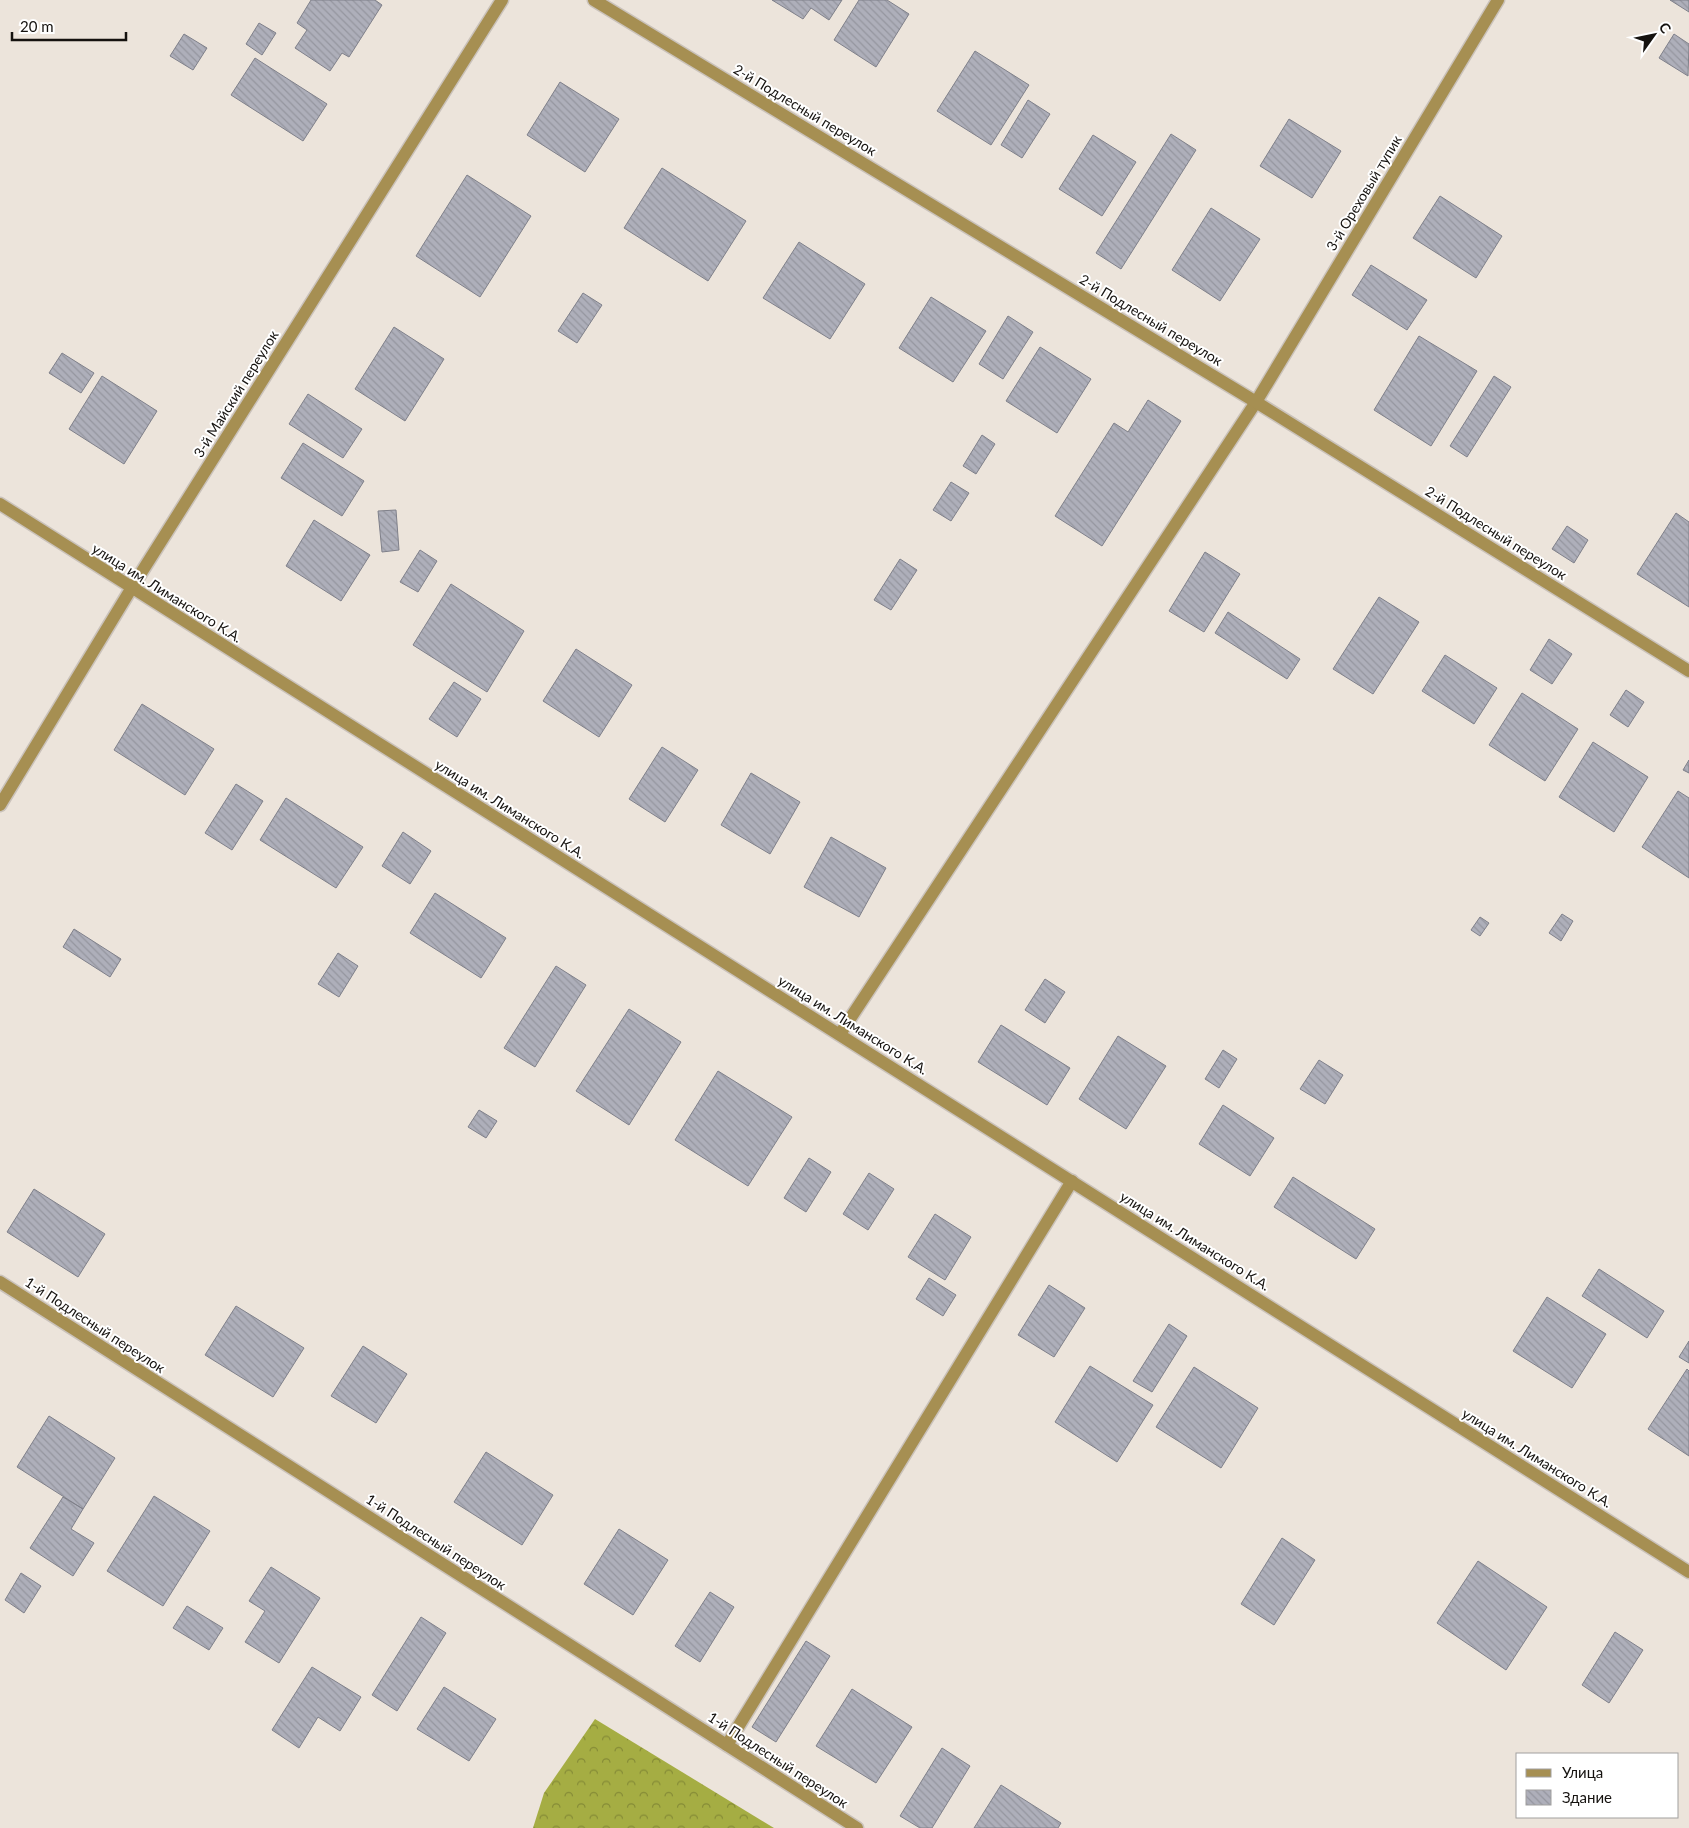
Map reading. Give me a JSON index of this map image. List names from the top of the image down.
{
  "streets": {
    "street": [
      "2-й Подлесный переулок",
      "3-й Ореховый тупик",
      "3-й Майский переулок",
      "улица им. Лиманского К.А.",
      "1-й Подлесный переулок"
    ]
  },
  "crossings": [
    ["2-й Подлесный переулок", "3-й Ореховый тупик"],
    ["3-й Ореховый тупик", "улица им. Лиманского К.А."],
    ["3-й Майский переулок", "улица им. Лиманского К.А."]
  ],
  "legend": ["Улица", "Здание"],
  "scale_bar": "20 m",
  "north": "top right"
}
